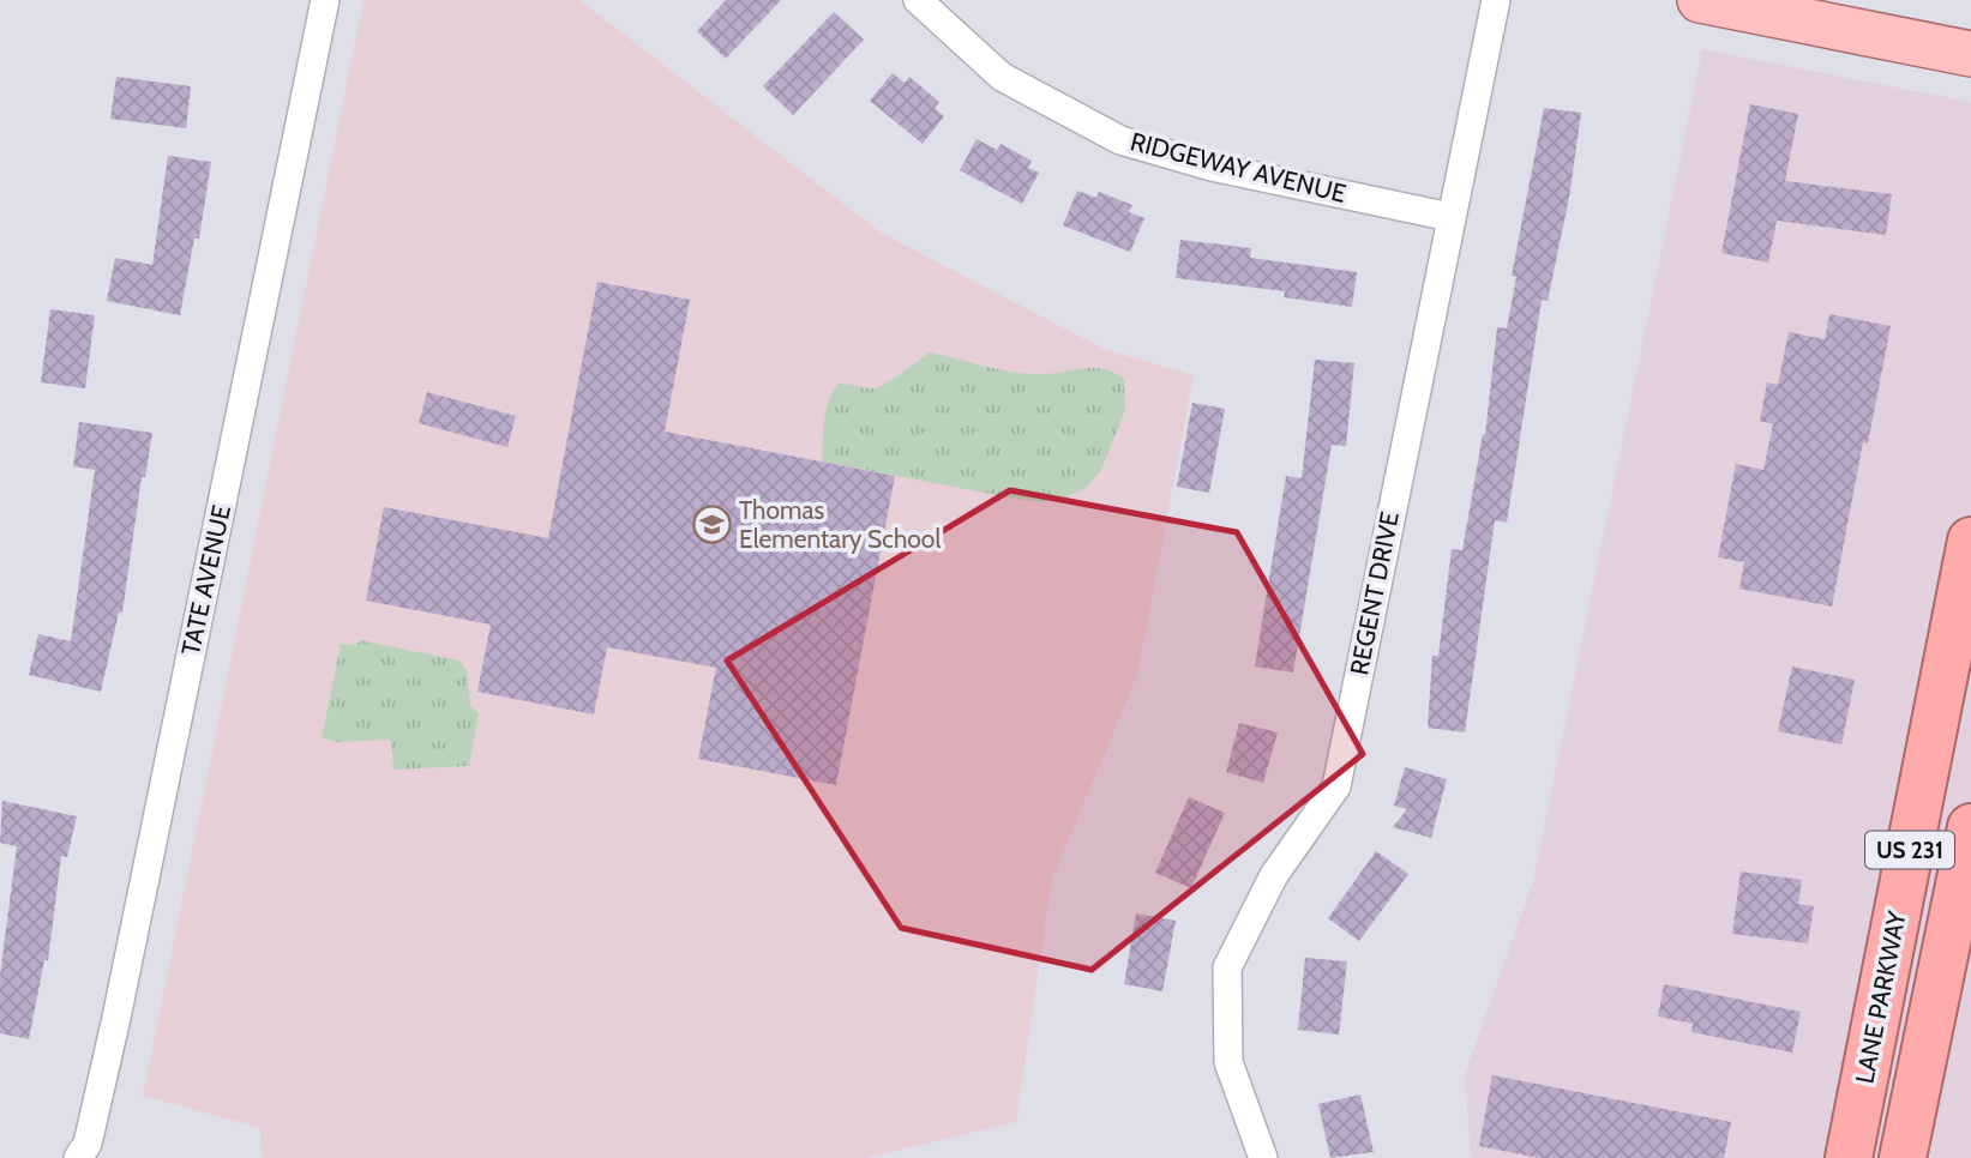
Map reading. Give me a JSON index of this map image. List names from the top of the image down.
{
  "streets": {
    "highway": ["US 231", "LANE PARKWAY"],
    "street": ["RIDGEWAY AVENUE", "TATE AVENUE", "REGENT DRIVE"]
  },
  "crossings": [
    ["RIDGEWAY AVENUE", "REGENT DRIVE"]
  ],
  "places": {
    "school or university": ["Thomas Elementary School"]
  }
}
